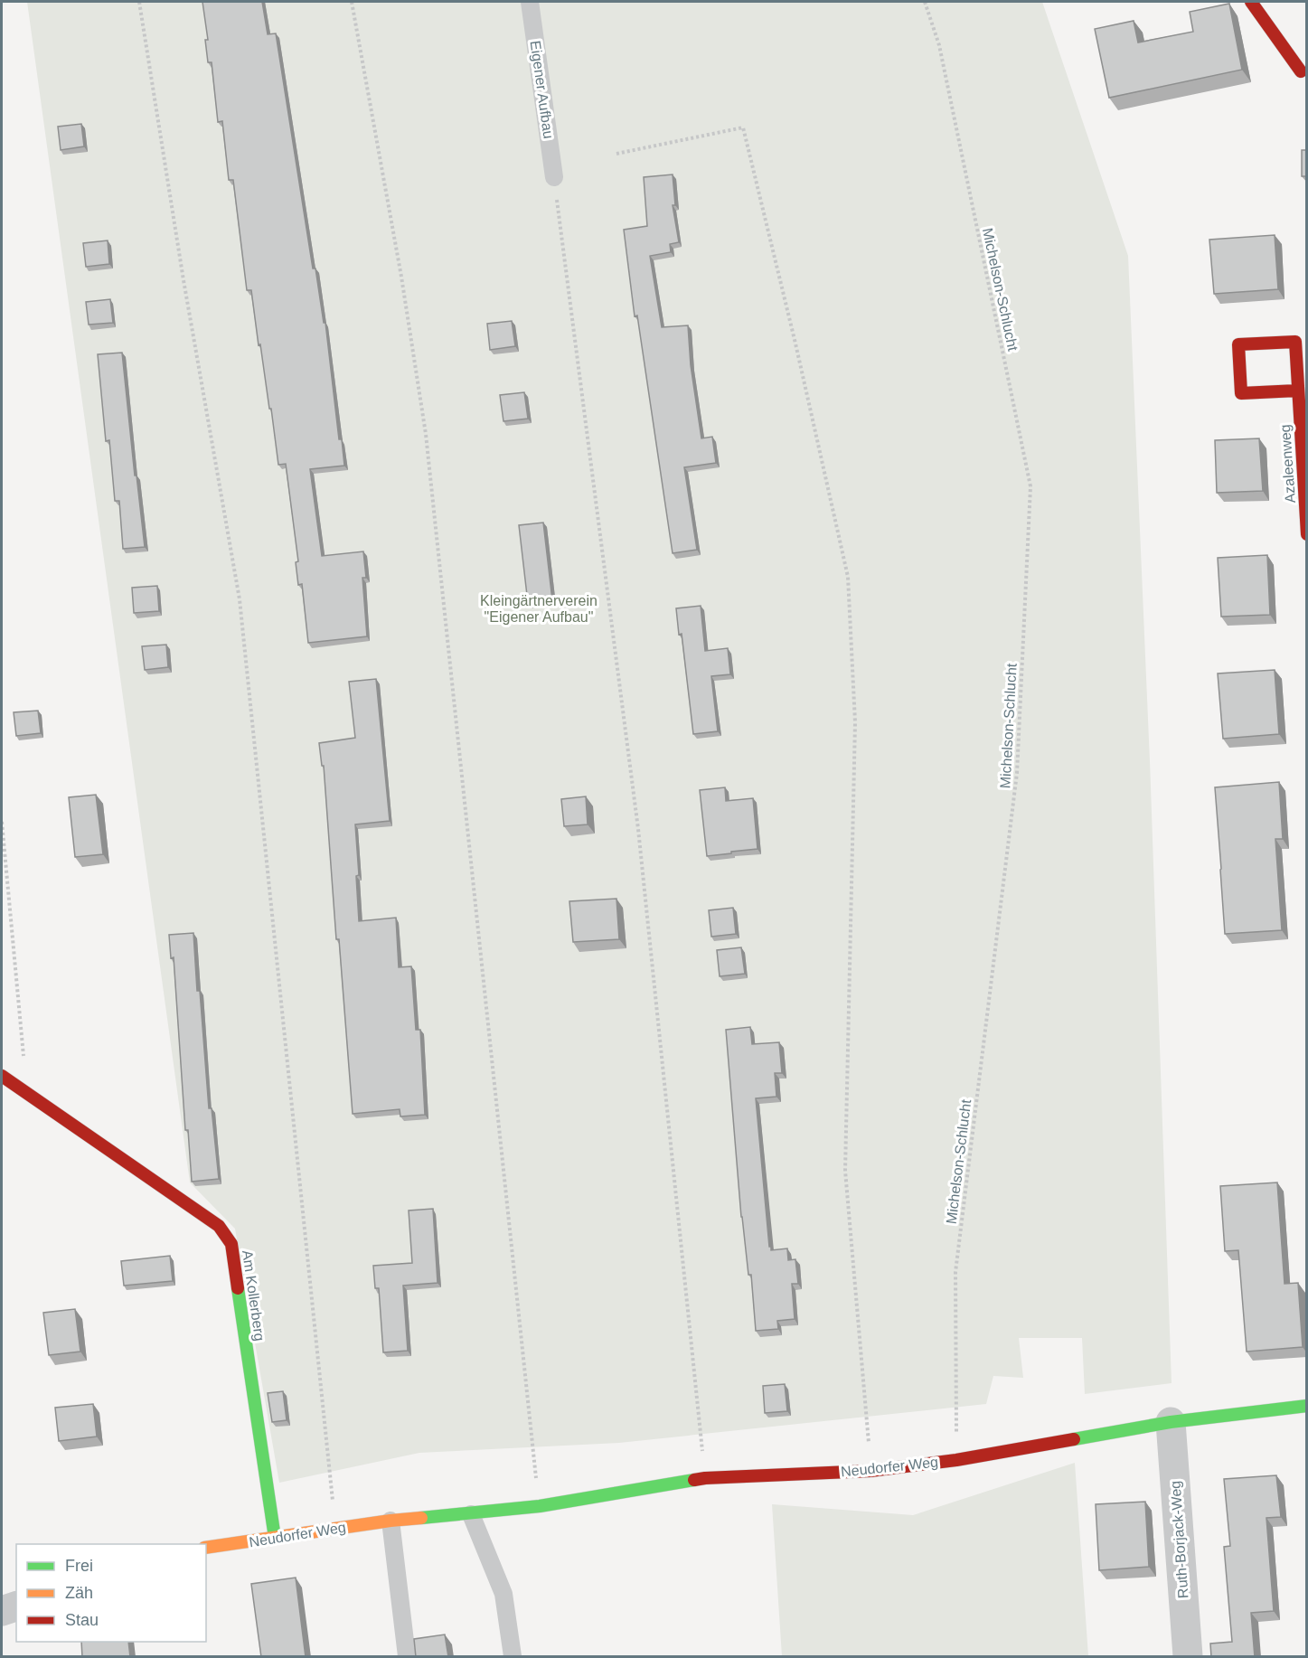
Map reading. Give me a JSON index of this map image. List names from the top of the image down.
{
  "streets": {
    "street": [
      "Azaleenweg",
      "Am Kollerberg",
      "Neudorfer Weg",
      "Ruth-Borjack-Weg"
    ],
    "lane": ["Eigener Aufbau"],
    "path": ["Michelson-Schlucht"]
  },
  "crossings": [
    ["Michelson-Schlucht", "Neudorfer Weg"],
    ["Am Kollerberg", "Neudorfer Weg"],
    ["Neudorfer Weg", "Ruth-Borjack-Weg"]
  ],
  "parks": ["Kleingärtnerverein \"Eigener Aufbau\""],
  "legend": ["Frei", "Zäh", "Stau"]
}
